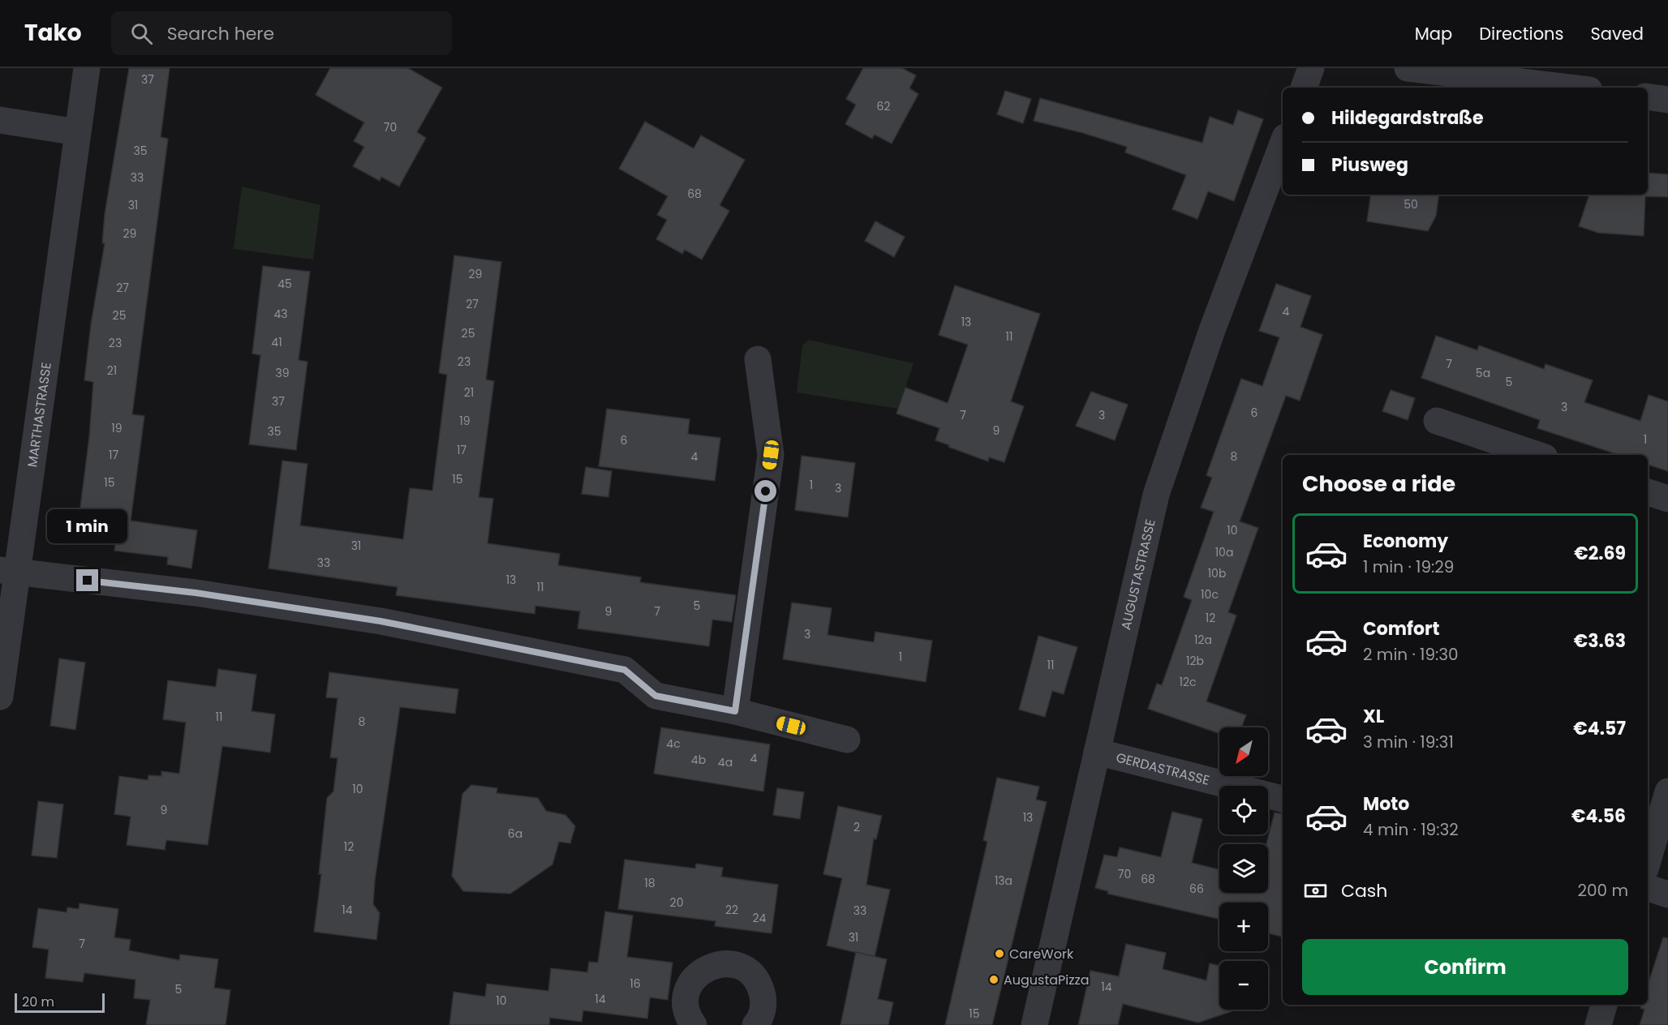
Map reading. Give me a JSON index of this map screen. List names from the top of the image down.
{
  "streets": {
    "street": ["MARTHASTRASSE", "AUGUSTASTRASSE", "GERDASTRASSE"]
  },
  "crossings": [
    ["AUGUSTASTRASSE", "GERDASTRASSE"]
  ],
  "places": ["CareWork", "AugustaPizza"],
  "house_numbers": [
    "37",
    "62",
    "70",
    "35",
    "33",
    "68",
    "50",
    "31",
    "29",
    "29",
    "45",
    "27",
    "27",
    "4",
    "43",
    "25",
    "13",
    "25",
    "11",
    "41",
    "23",
    "23",
    "7",
    "21",
    "39",
    "5a",
    "5",
    "21",
    "37",
    "3",
    "6",
    "7",
    "3",
    "19",
    "19",
    "9",
    "35",
    "1",
    "6",
    "17",
    "17",
    "4",
    "8",
    "15",
    "15",
    "1",
    "3",
    "10",
    "31",
    "10a",
    "33",
    "10b",
    "13",
    "11",
    "10c",
    "5",
    "9",
    "7",
    "12",
    "3",
    "12a",
    "1",
    "12b",
    "11",
    "12c",
    "11",
    "8",
    "4c",
    "4",
    "4b",
    "4a",
    "10",
    "9",
    "13",
    "2",
    "6a",
    "12",
    "70",
    "68",
    "13a",
    "18",
    "66",
    "20",
    "14",
    "22",
    "33",
    "24",
    "31",
    "7",
    "16",
    "14",
    "5",
    "14",
    "10",
    "15"
  ],
  "scale_bar": "20 m",
  "north": "bottom left",
  "page": {
    "header": "Tako",
    "search": "Search here",
    "nav": ["Map", "Directions", "Saved"],
    "banner": ["Hildegardstraße", "Piusweg"],
    "heading": "Choose a ride",
    "bubble": "1 min",
    "list": [
      {
        "name": "Economy",
        "note": "1 min · 19:29",
        "value": "€2.69"
      },
      {
        "name": "Comfort",
        "note": "2 min · 19:30",
        "value": "€3.63"
      },
      {
        "name": "XL",
        "note": "3 min · 19:31",
        "value": "€4.57"
      },
      {
        "name": "Moto",
        "note": "4 min · 19:32",
        "value": "€4.56"
      }
    ],
    "map_buttons": ["+", "−"],
    "pay": ["Cash", "200 m"],
    "buttons": "Confirm",
    "scale": "20 m"
  }
}
